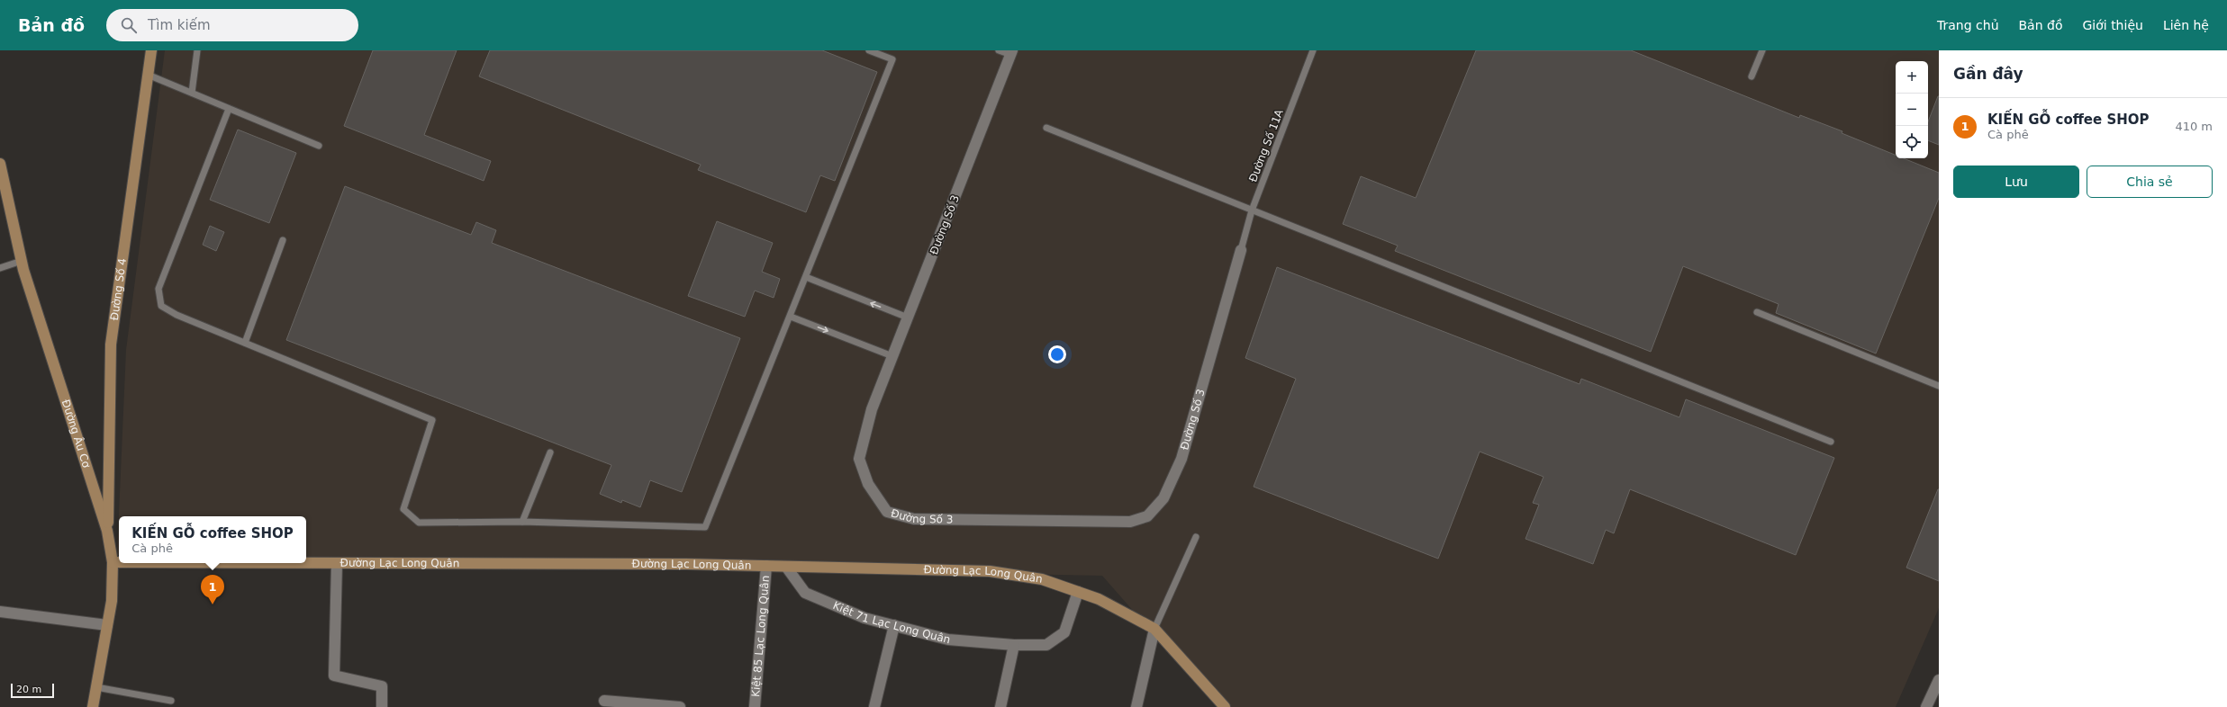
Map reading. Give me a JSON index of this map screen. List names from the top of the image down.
{
  "streets": {
    "street": [
      "Đường Số 3",
      "Đường Số 4",
      "Đường Âu Cơ",
      "Đường Lạc Long Quân",
      "Kiệt 71 Lạc Long Quân",
      "Kiệt 85 Lạc Long Quân"
    ],
    "lane": ["Đường Số 11A"]
  },
  "crossings": [
    ["Đường Số 11A", "Đường Số 3"],
    ["Đường Số 4", "Đường Âu Cơ"],
    ["Đường Âu Cơ", "Đường Lạc Long Quân"],
    ["Đường Lạc Long Quân", "Kiệt 71 Lạc Long Quân"],
    ["Đường Lạc Long Quân", "Kiệt 85 Lạc Long Quân"]
  ],
  "scale_bar": "20 m",
  "page": {
    "header": "Bản đồ",
    "search": "Tìm kiếm",
    "nav": [
      "Trang chủ",
      "Bản đồ",
      "Giới thiệu",
      "Liên hệ"
    ],
    "heading": "Gần đây",
    "map_buttons": ["+", "−"],
    "list": [
      {
        "mark": "1",
        "name": "KIẾN GỖ coffee SHOP",
        "note": "Cà phê",
        "value": "410 m"
      }
    ],
    "buttons": ["Lưu", "Chia sẻ"],
    "popup": ["KIẾN GỖ coffee SHOP", "Cà phê"],
    "pins": "1",
    "scale": "20 m"
  }
}
